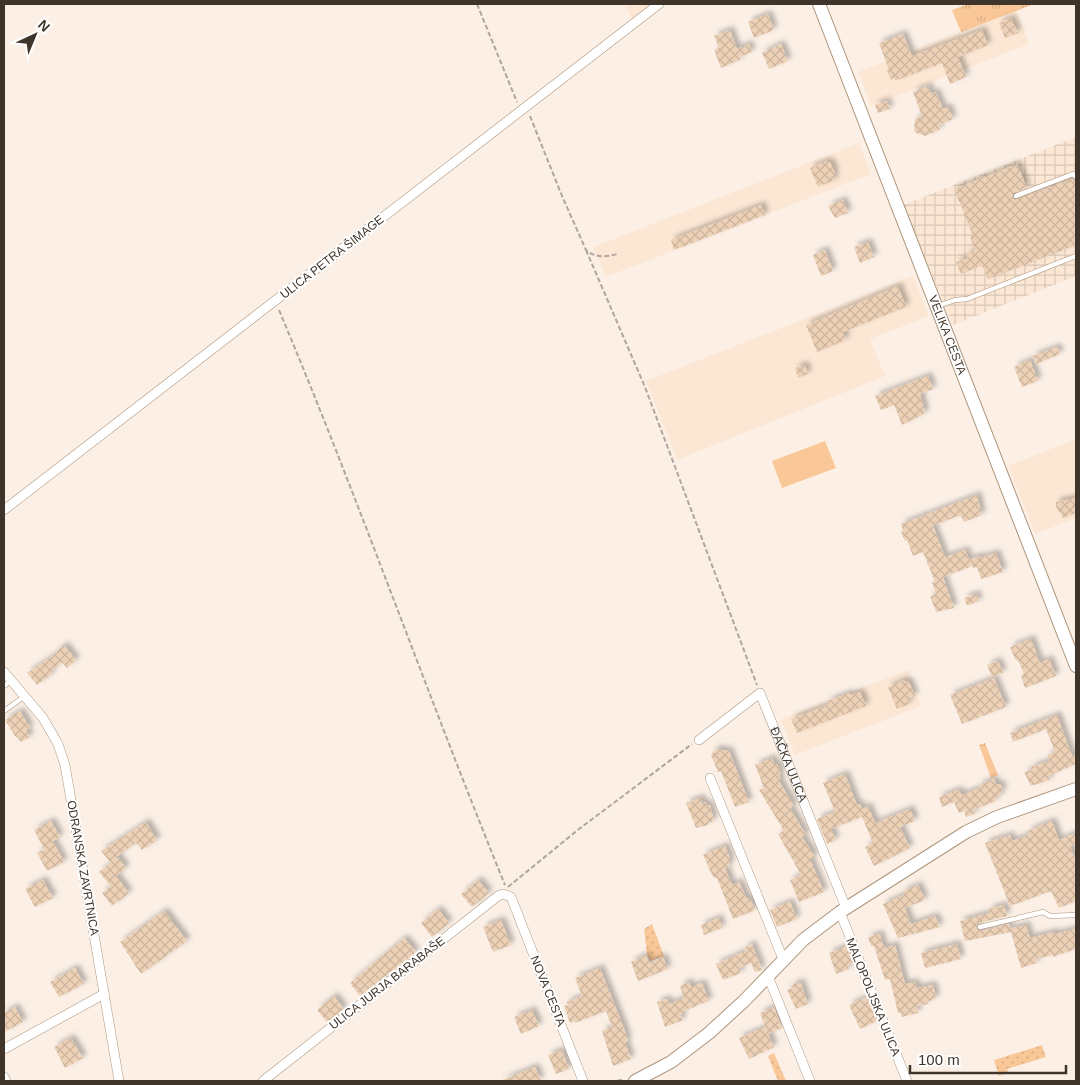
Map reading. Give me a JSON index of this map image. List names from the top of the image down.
{
  "streets": {
    "main road": ["VELIKA CESTA"],
    "street": [
      "ULICA PETRA ŠIMAGE",
      "ĐAČKA ULICA",
      "ODRANSKA ZAVRTNICA",
      "ULICA JURJA BARABAŠE",
      "NOVA CESTA",
      "MALOPOLJSKA ULICA"
    ]
  },
  "crossings": [
    ["ĐAČKA ULICA", "MALOPOLJSKA ULICA"],
    ["ULICA JURJA BARABAŠE", "NOVA CESTA"]
  ],
  "scale_bar": "100 m",
  "north": "top right"
}
